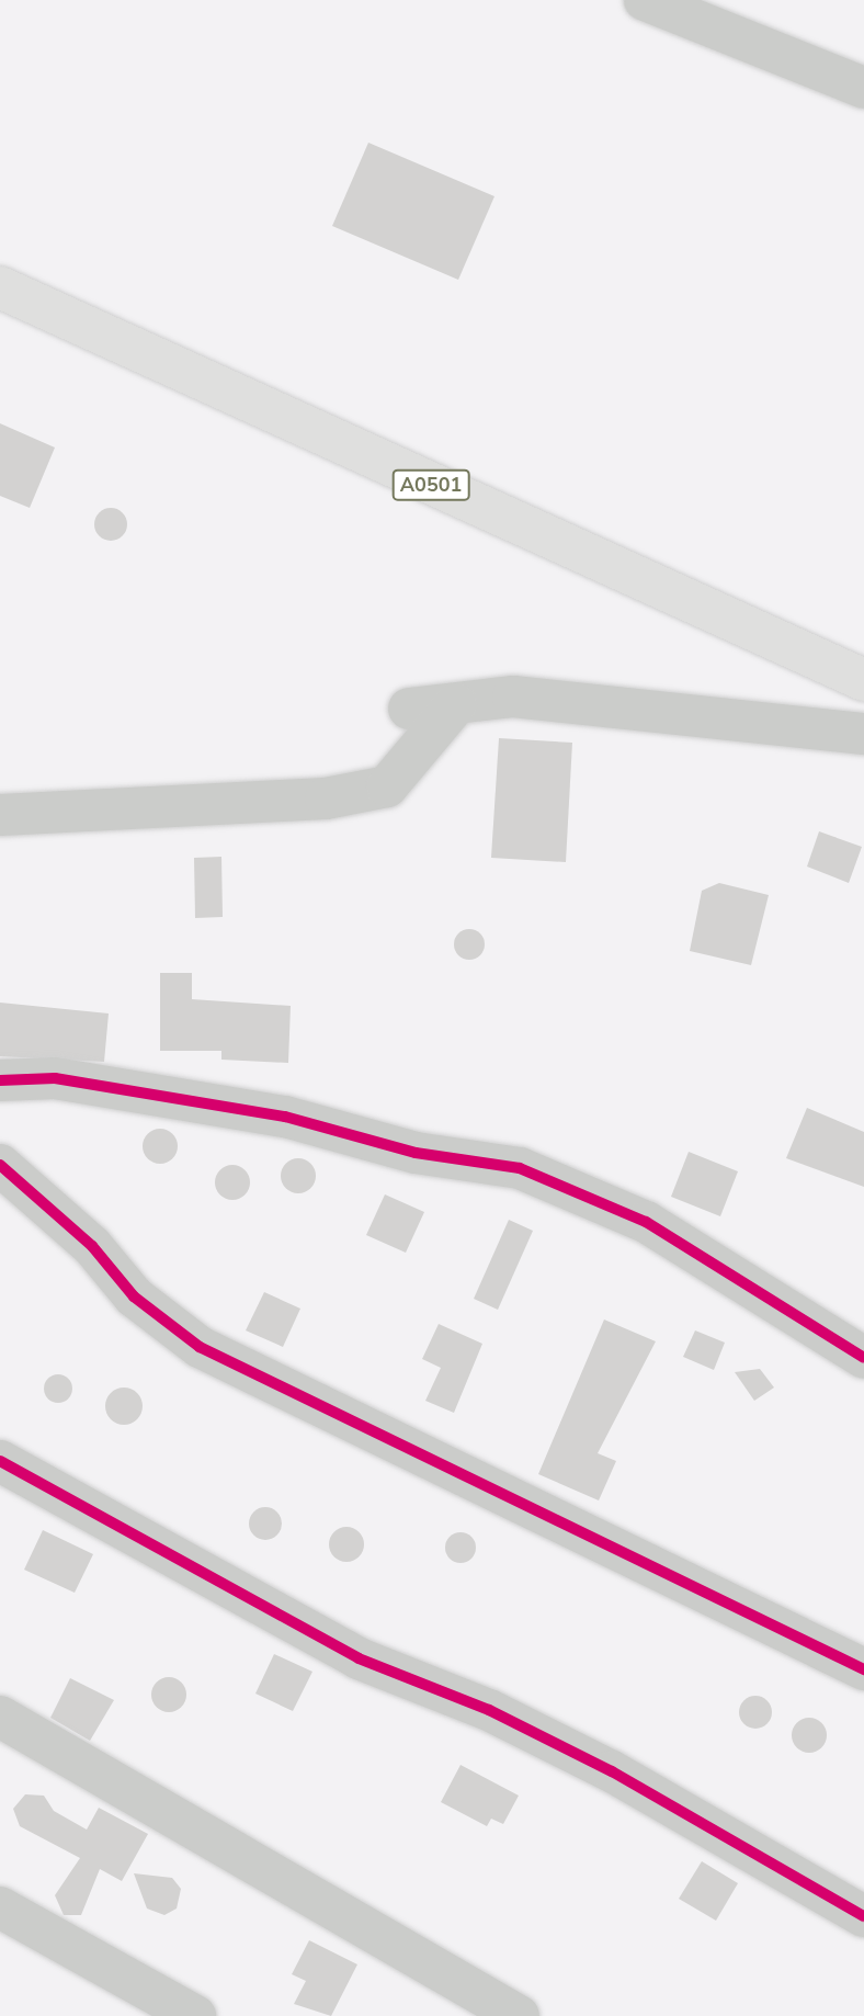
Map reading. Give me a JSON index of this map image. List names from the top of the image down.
{
  "streets": {
    "highway": ["A0501"]
  }
}
